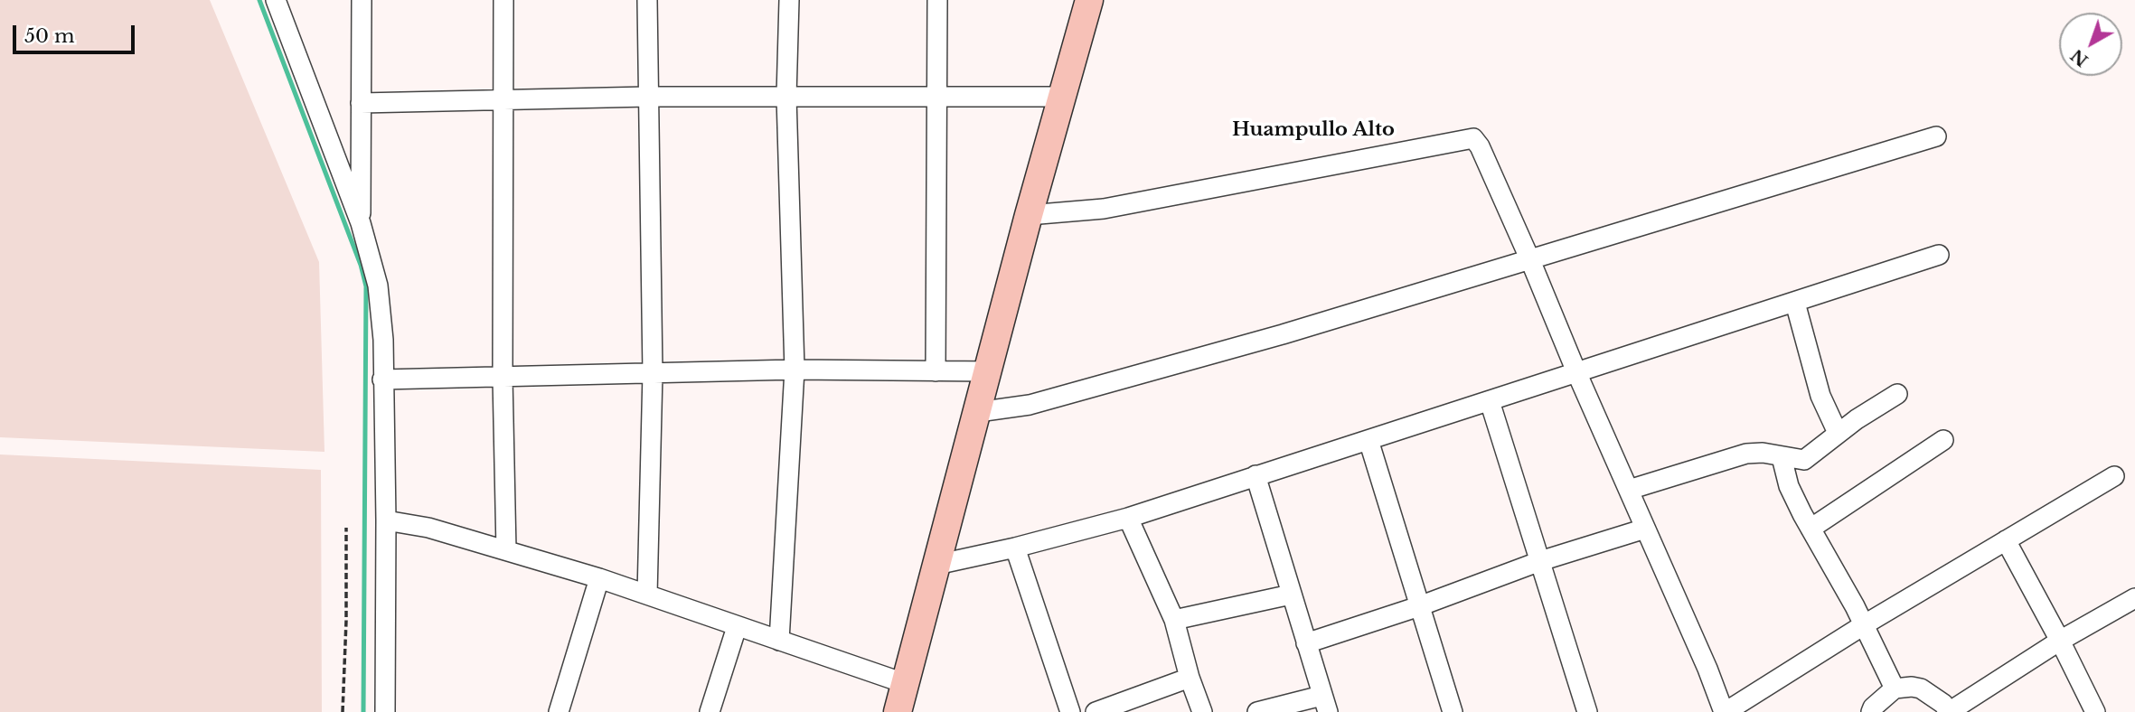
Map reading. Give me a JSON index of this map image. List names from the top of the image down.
{
  "districts": ["Huampullo Alto"],
  "scale_bar": "50 m",
  "north": "bottom left"
}
